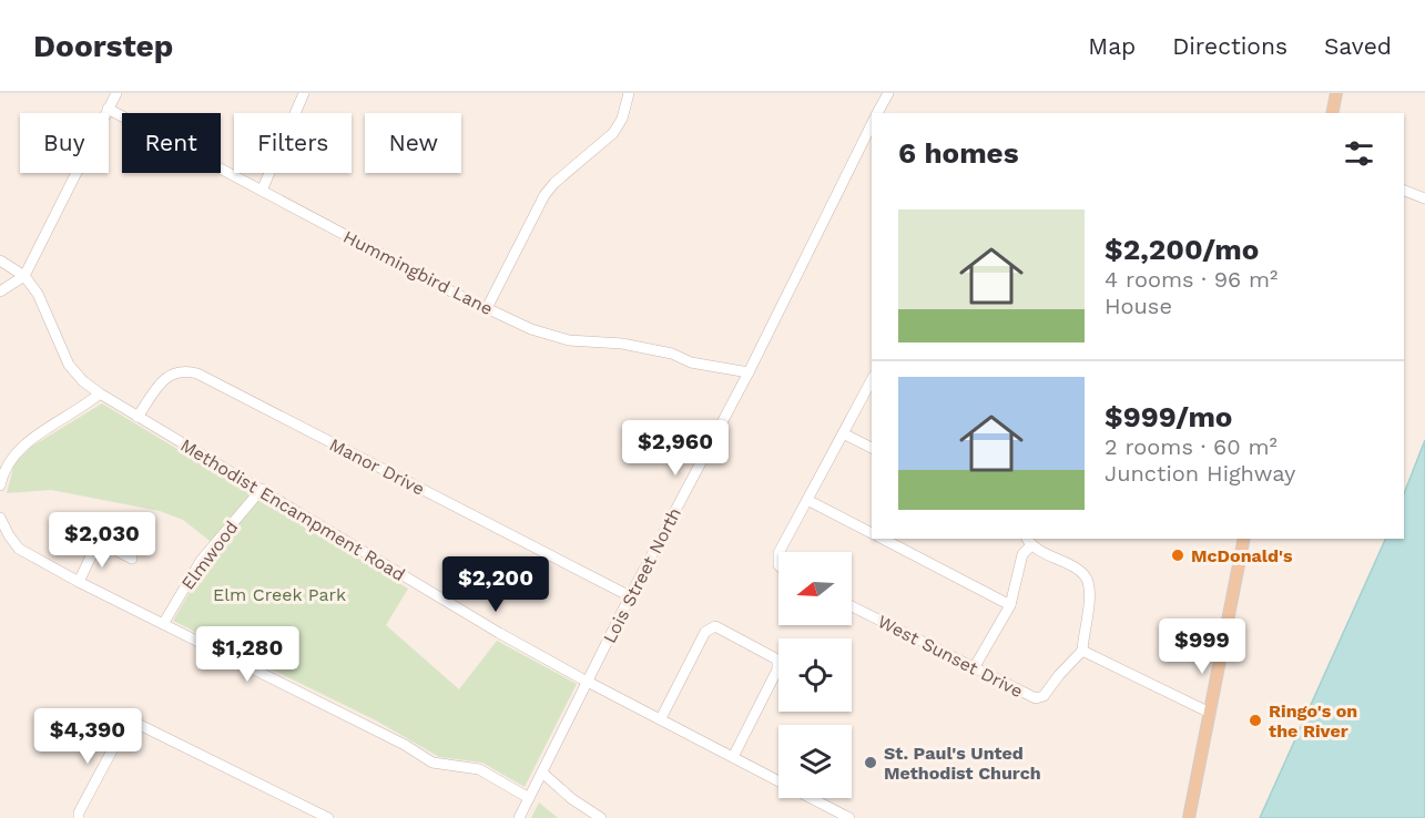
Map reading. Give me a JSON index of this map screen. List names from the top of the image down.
{
  "streets": {
    "street": [
      "Hummingbird Lane",
      "Manor Drive",
      "Methodist Encampment Road",
      "Elmwood",
      "Lois Street North",
      "West Sunset Drive"
    ]
  },
  "crossings": [
    ["Hummingbird Lane", "Lois Street North"],
    ["Manor Drive", "Methodist Encampment Road"],
    ["Manor Drive", "Lois Street North"],
    ["Methodist Encampment Road", "Elmwood"],
    ["Methodist Encampment Road", "Lois Street North"]
  ],
  "parks": ["Elm Creek Park"],
  "places": ["McDonald's", "Ringo's on the River", "St. Paul's Unted Methodist Church"],
  "north": "left",
  "page": {
    "header": "Doorstep",
    "nav": ["Map", "Directions", "Saved"],
    "chip": [
      "Buy",
      "Rent",
      "Filters",
      "New"
    ],
    "heading": "6 homes",
    "list": [
      {
        "name": "$2,200/mo",
        "note": "4 rooms · 96 m² · House"
      },
      {
        "name": "$999/mo",
        "note": "2 rooms · 60 m² · Junction Highway"
      }
    ],
    "price": [
      "$2,960",
      "$2,030",
      "$2,200",
      "$999",
      "$1,280",
      "$4,390"
    ]
  }
}
